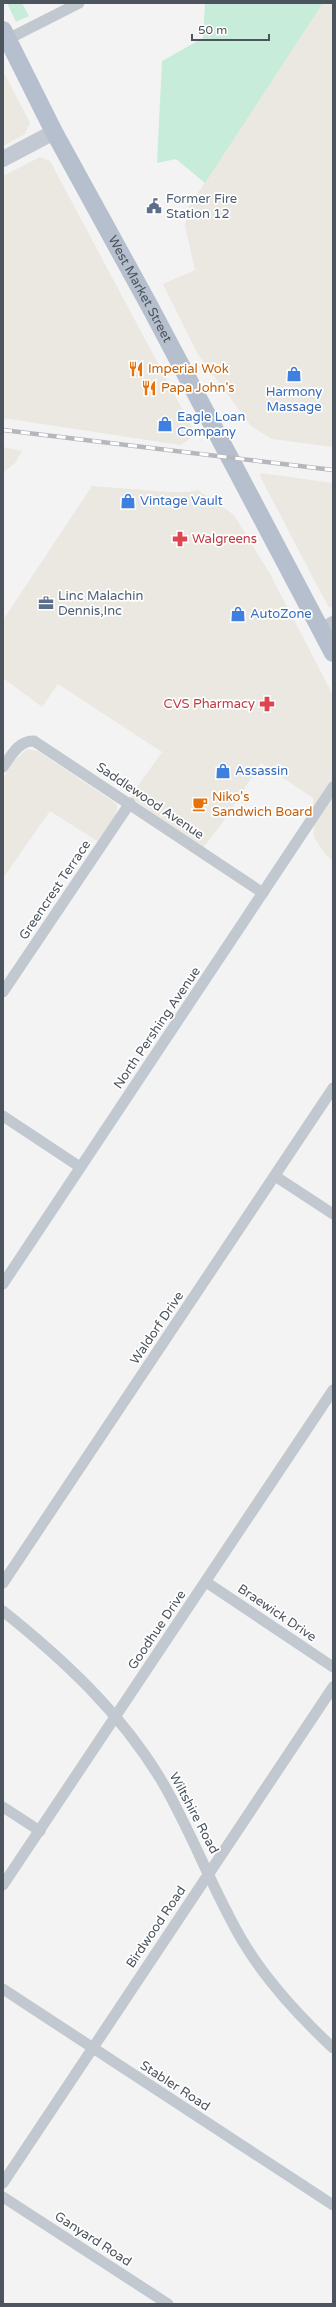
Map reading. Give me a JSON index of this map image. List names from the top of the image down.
{
  "streets": {
    "main road": ["West Market Street"],
    "street": [
      "Saddlewood Avenue",
      "Greencrest Terrace",
      "North Pershing Avenue",
      "Waldorf Drive",
      "Braewick Drive",
      "Goodhue Drive",
      "Wiltshire Road",
      "Birdwood Road",
      "Stabler Road",
      "Ganyard Road"
    ]
  },
  "crossings": [
    ["Saddlewood Avenue", "Greencrest Terrace"],
    ["Saddlewood Avenue", "North Pershing Avenue"],
    ["Braewick Drive", "Goodhue Drive"],
    ["Goodhue Drive", "Wiltshire Road"],
    ["Wiltshire Road", "Birdwood Road"],
    ["Birdwood Road", "Stabler Road"]
  ],
  "places": {
    "public building": ["Former Fire Station 12"],
    "restaurant": ["Imperial Wok", "Papa John's"],
    "shop": [
      "Harmony Massage",
      "Eagle Loan Company",
      "Vintage Vault",
      "AutoZone",
      "Assassin"
    ],
    "pharmacy": ["Walgreens", "CVS Pharmacy"],
    "office": ["Linc Malachin Dennis,Inc"],
    "cafe": ["Niko's Sandwich Board"]
  },
  "scale_bar": "50 m"
}
